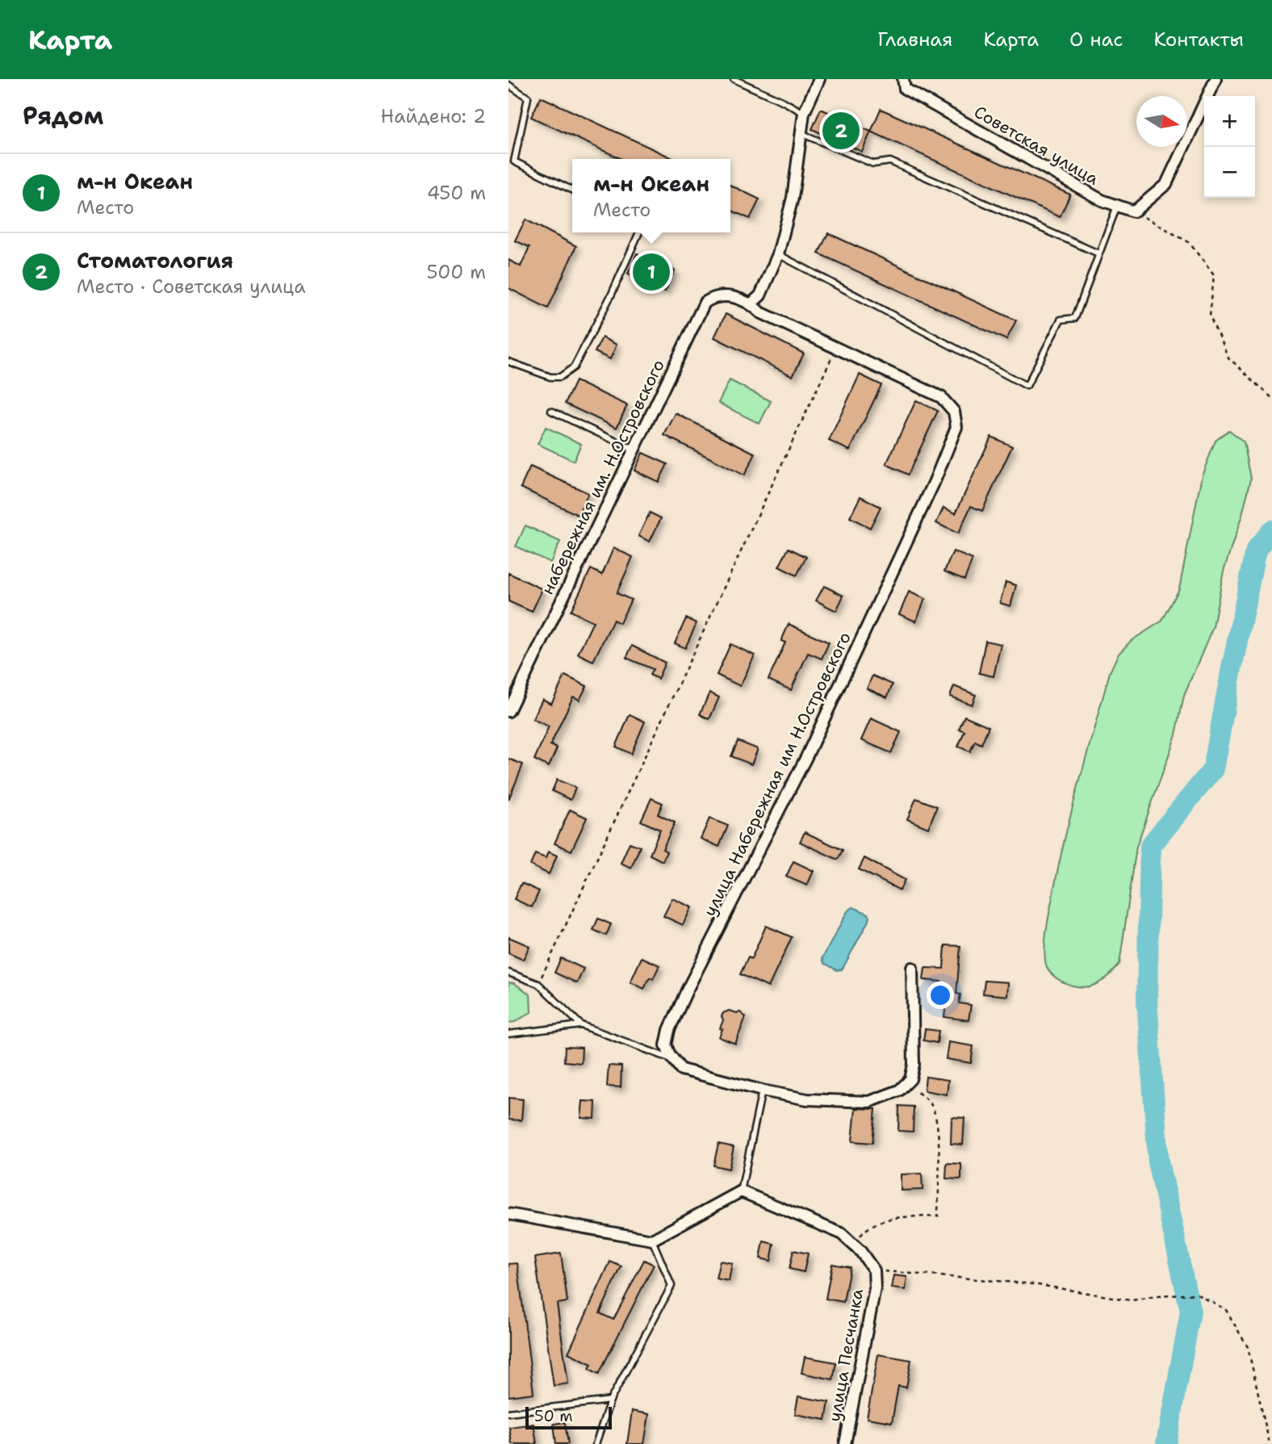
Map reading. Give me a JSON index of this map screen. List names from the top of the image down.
{
  "streets": {
    "street": [
      "Советская улица",
      "набережная им. Н.Островского",
      "улица Набережная им Н.Островского",
      "улица Песчанка"
    ]
  },
  "crossings": [
    ["набережная им. Н.Островского", "улица Набережная им Н.Островского"]
  ],
  "scale_bar": "50 m",
  "north": "right",
  "page": {
    "header": "Карта",
    "nav": [
      "Главная",
      "Карта",
      "О нас",
      "Контакты"
    ],
    "heading": ["Рядом", "Найдено: 2"],
    "map_buttons": ["+", "−"],
    "pins": ["2", "1"],
    "list": [
      {
        "mark": "1",
        "name": "м-н Океан",
        "note": "Место",
        "value": "450 m"
      },
      {
        "mark": "2",
        "name": "Стоматология",
        "note": "Место · Советская улица",
        "value": "500 m"
      }
    ],
    "popup": ["м-н Океан", "Место"],
    "scale": "50 m"
  }
}
